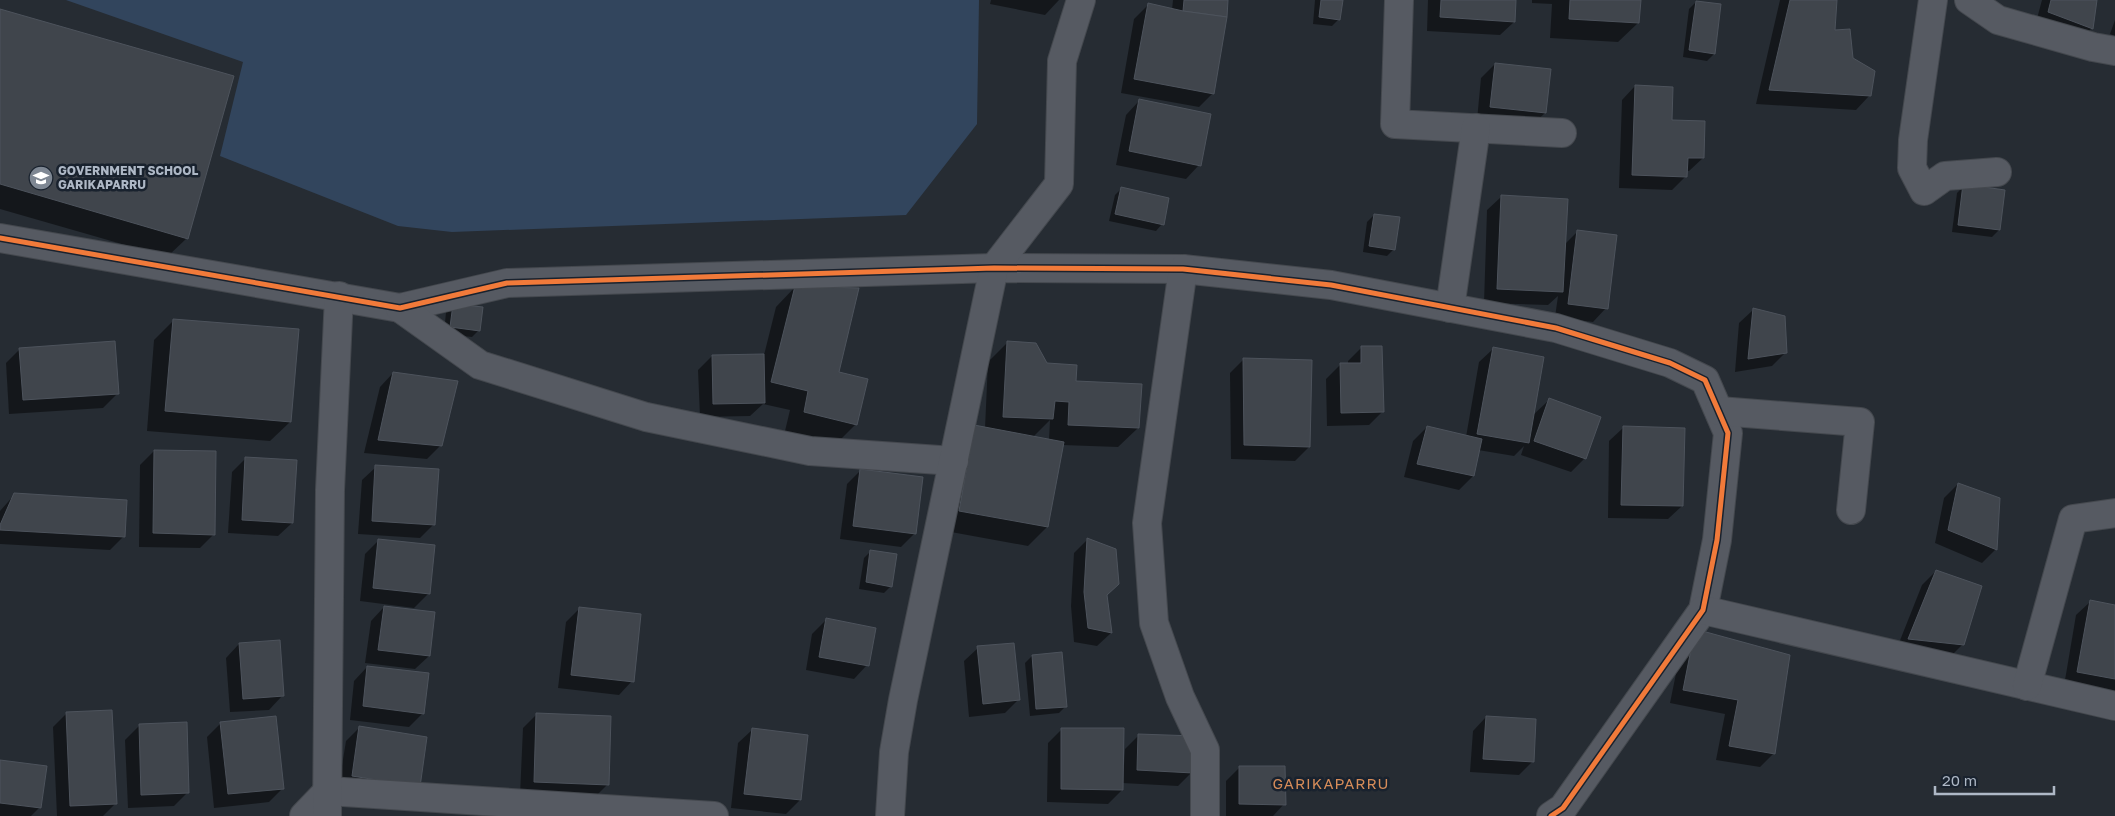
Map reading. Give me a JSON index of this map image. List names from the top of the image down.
{
  "districts": ["GARIKAPARRU"],
  "places": {
    "school or university": ["GOVERNMENT SCHOOL GARIKAPARRU"]
  },
  "scale_bar": "20 m"
}
